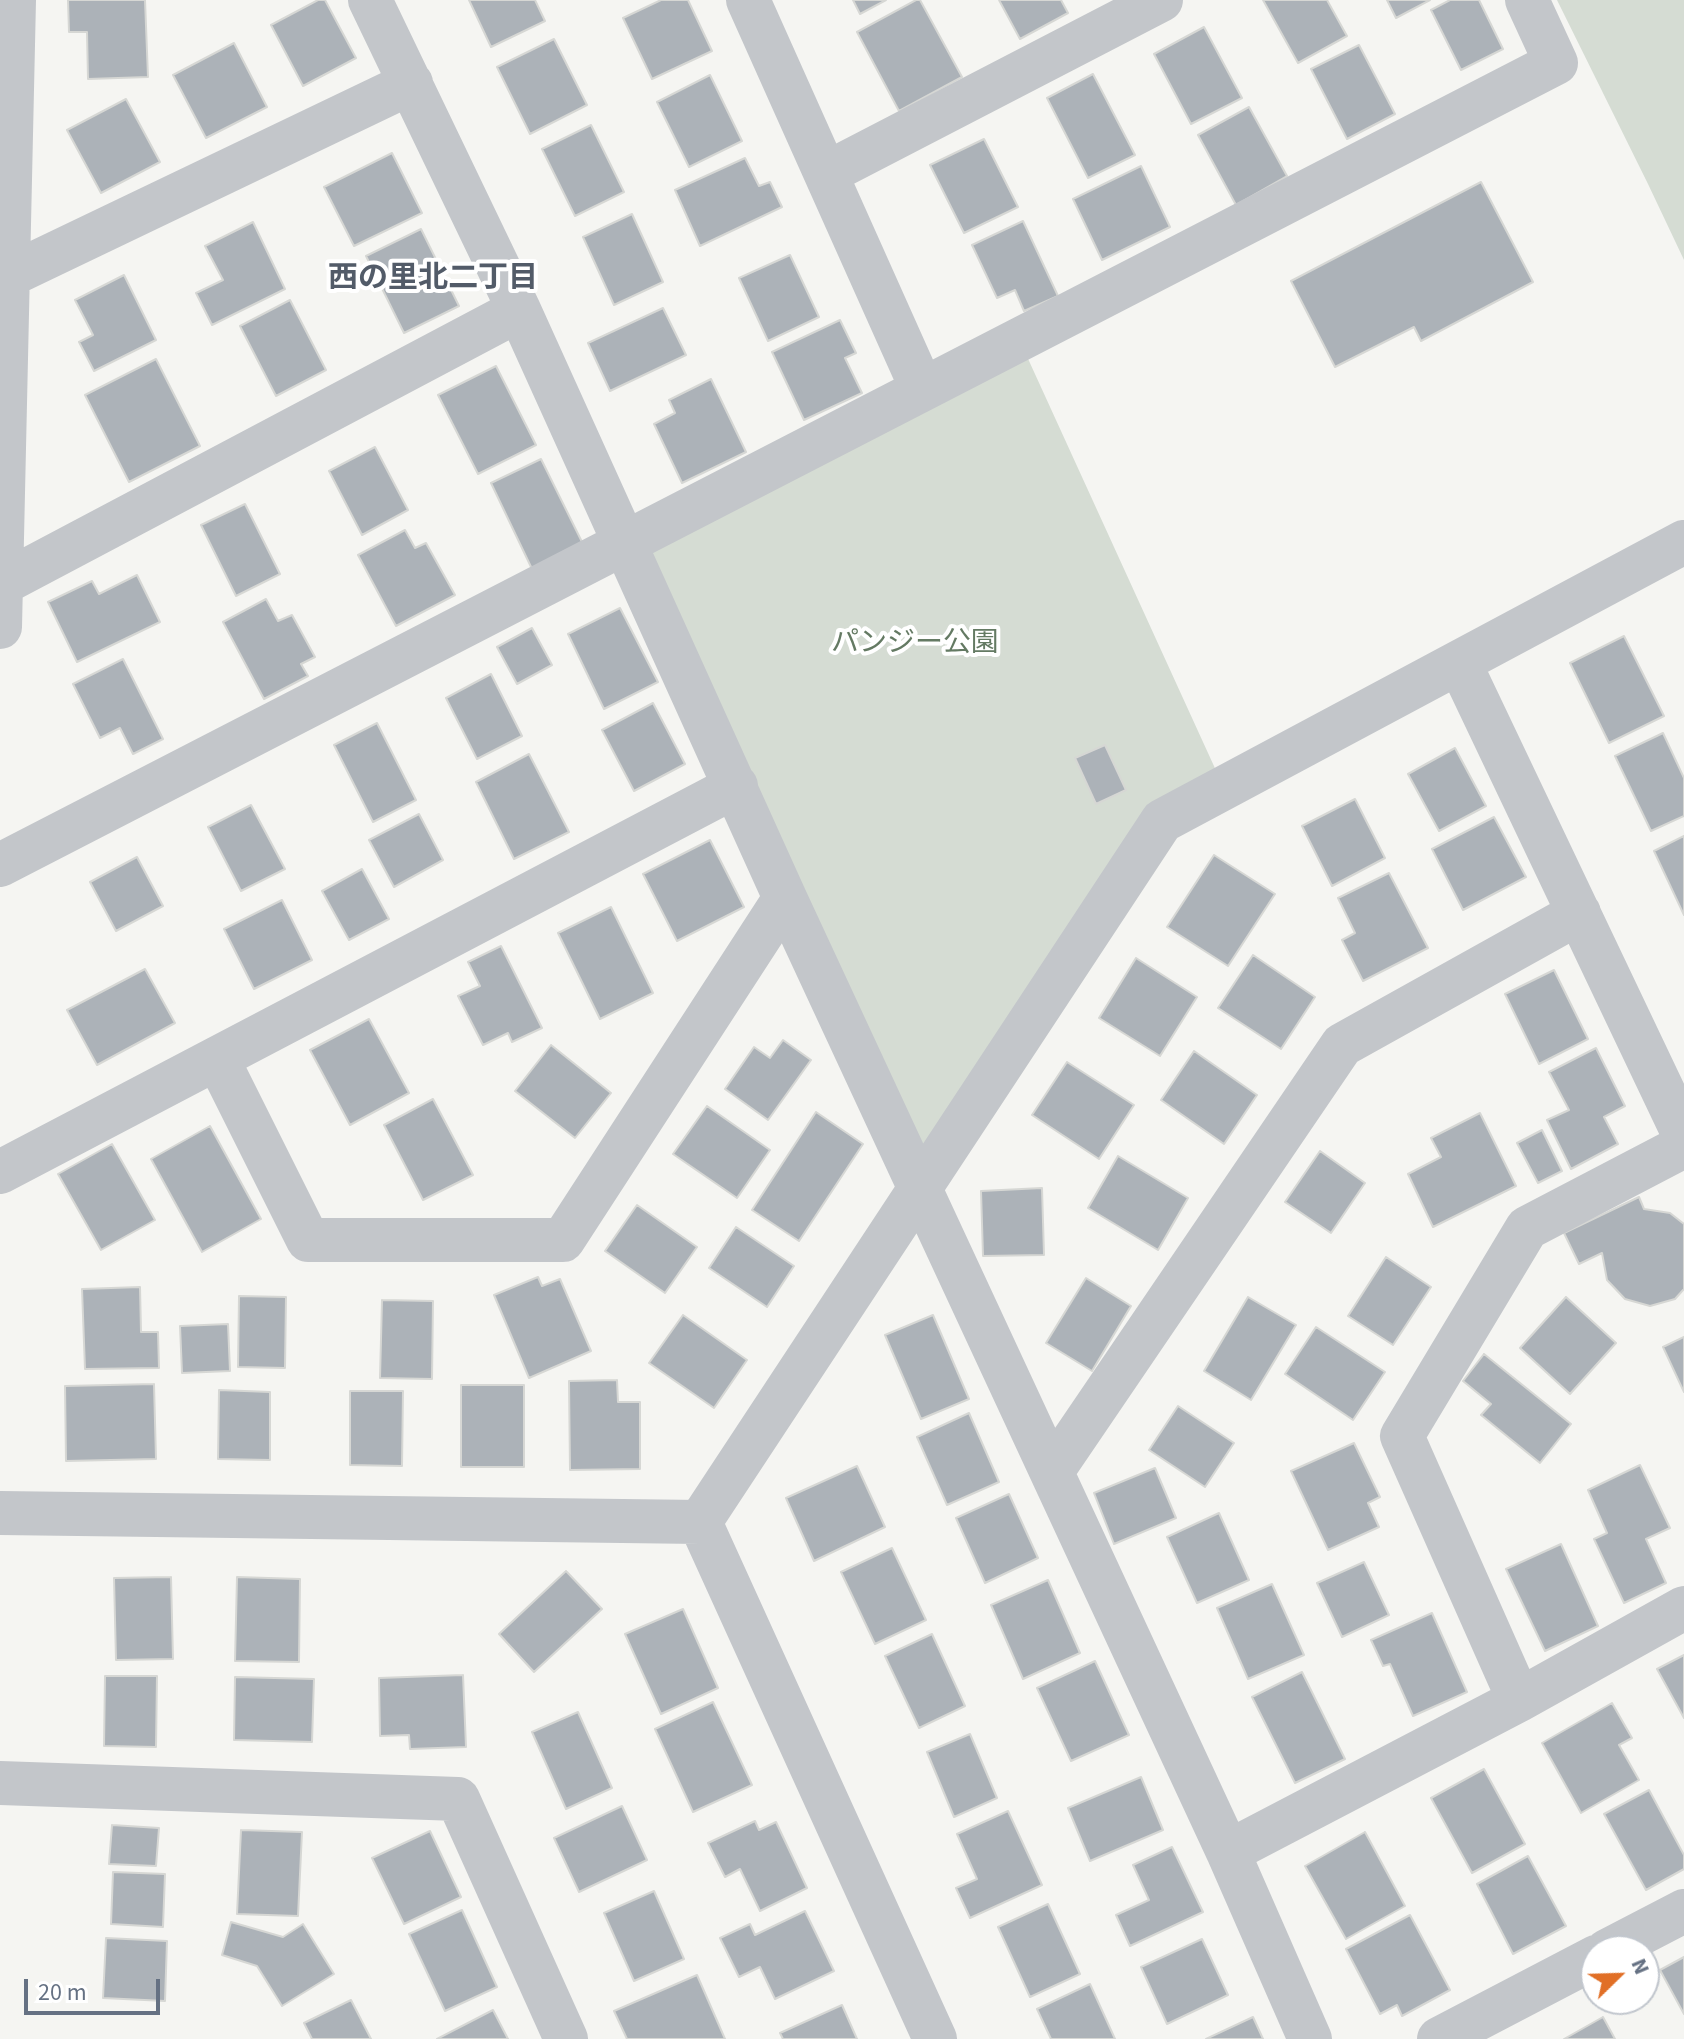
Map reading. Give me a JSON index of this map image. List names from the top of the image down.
{
  "districts": ["西の里北二丁目"],
  "parks": ["パンジー公園"],
  "scale_bar": "20 m",
  "north": "top right"
}
